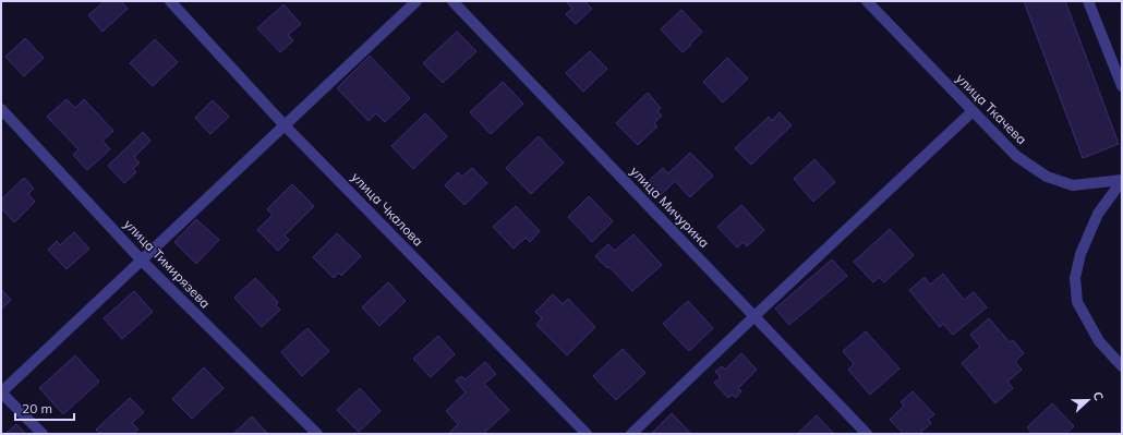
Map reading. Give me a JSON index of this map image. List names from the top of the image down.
{
  "streets": {
    "street": [
      "улица Ткачева",
      "улица Мичурина",
      "улица Чкалова",
      "улица Тимирязева"
    ]
  },
  "scale_bar": "20 m",
  "north": "right"
}
